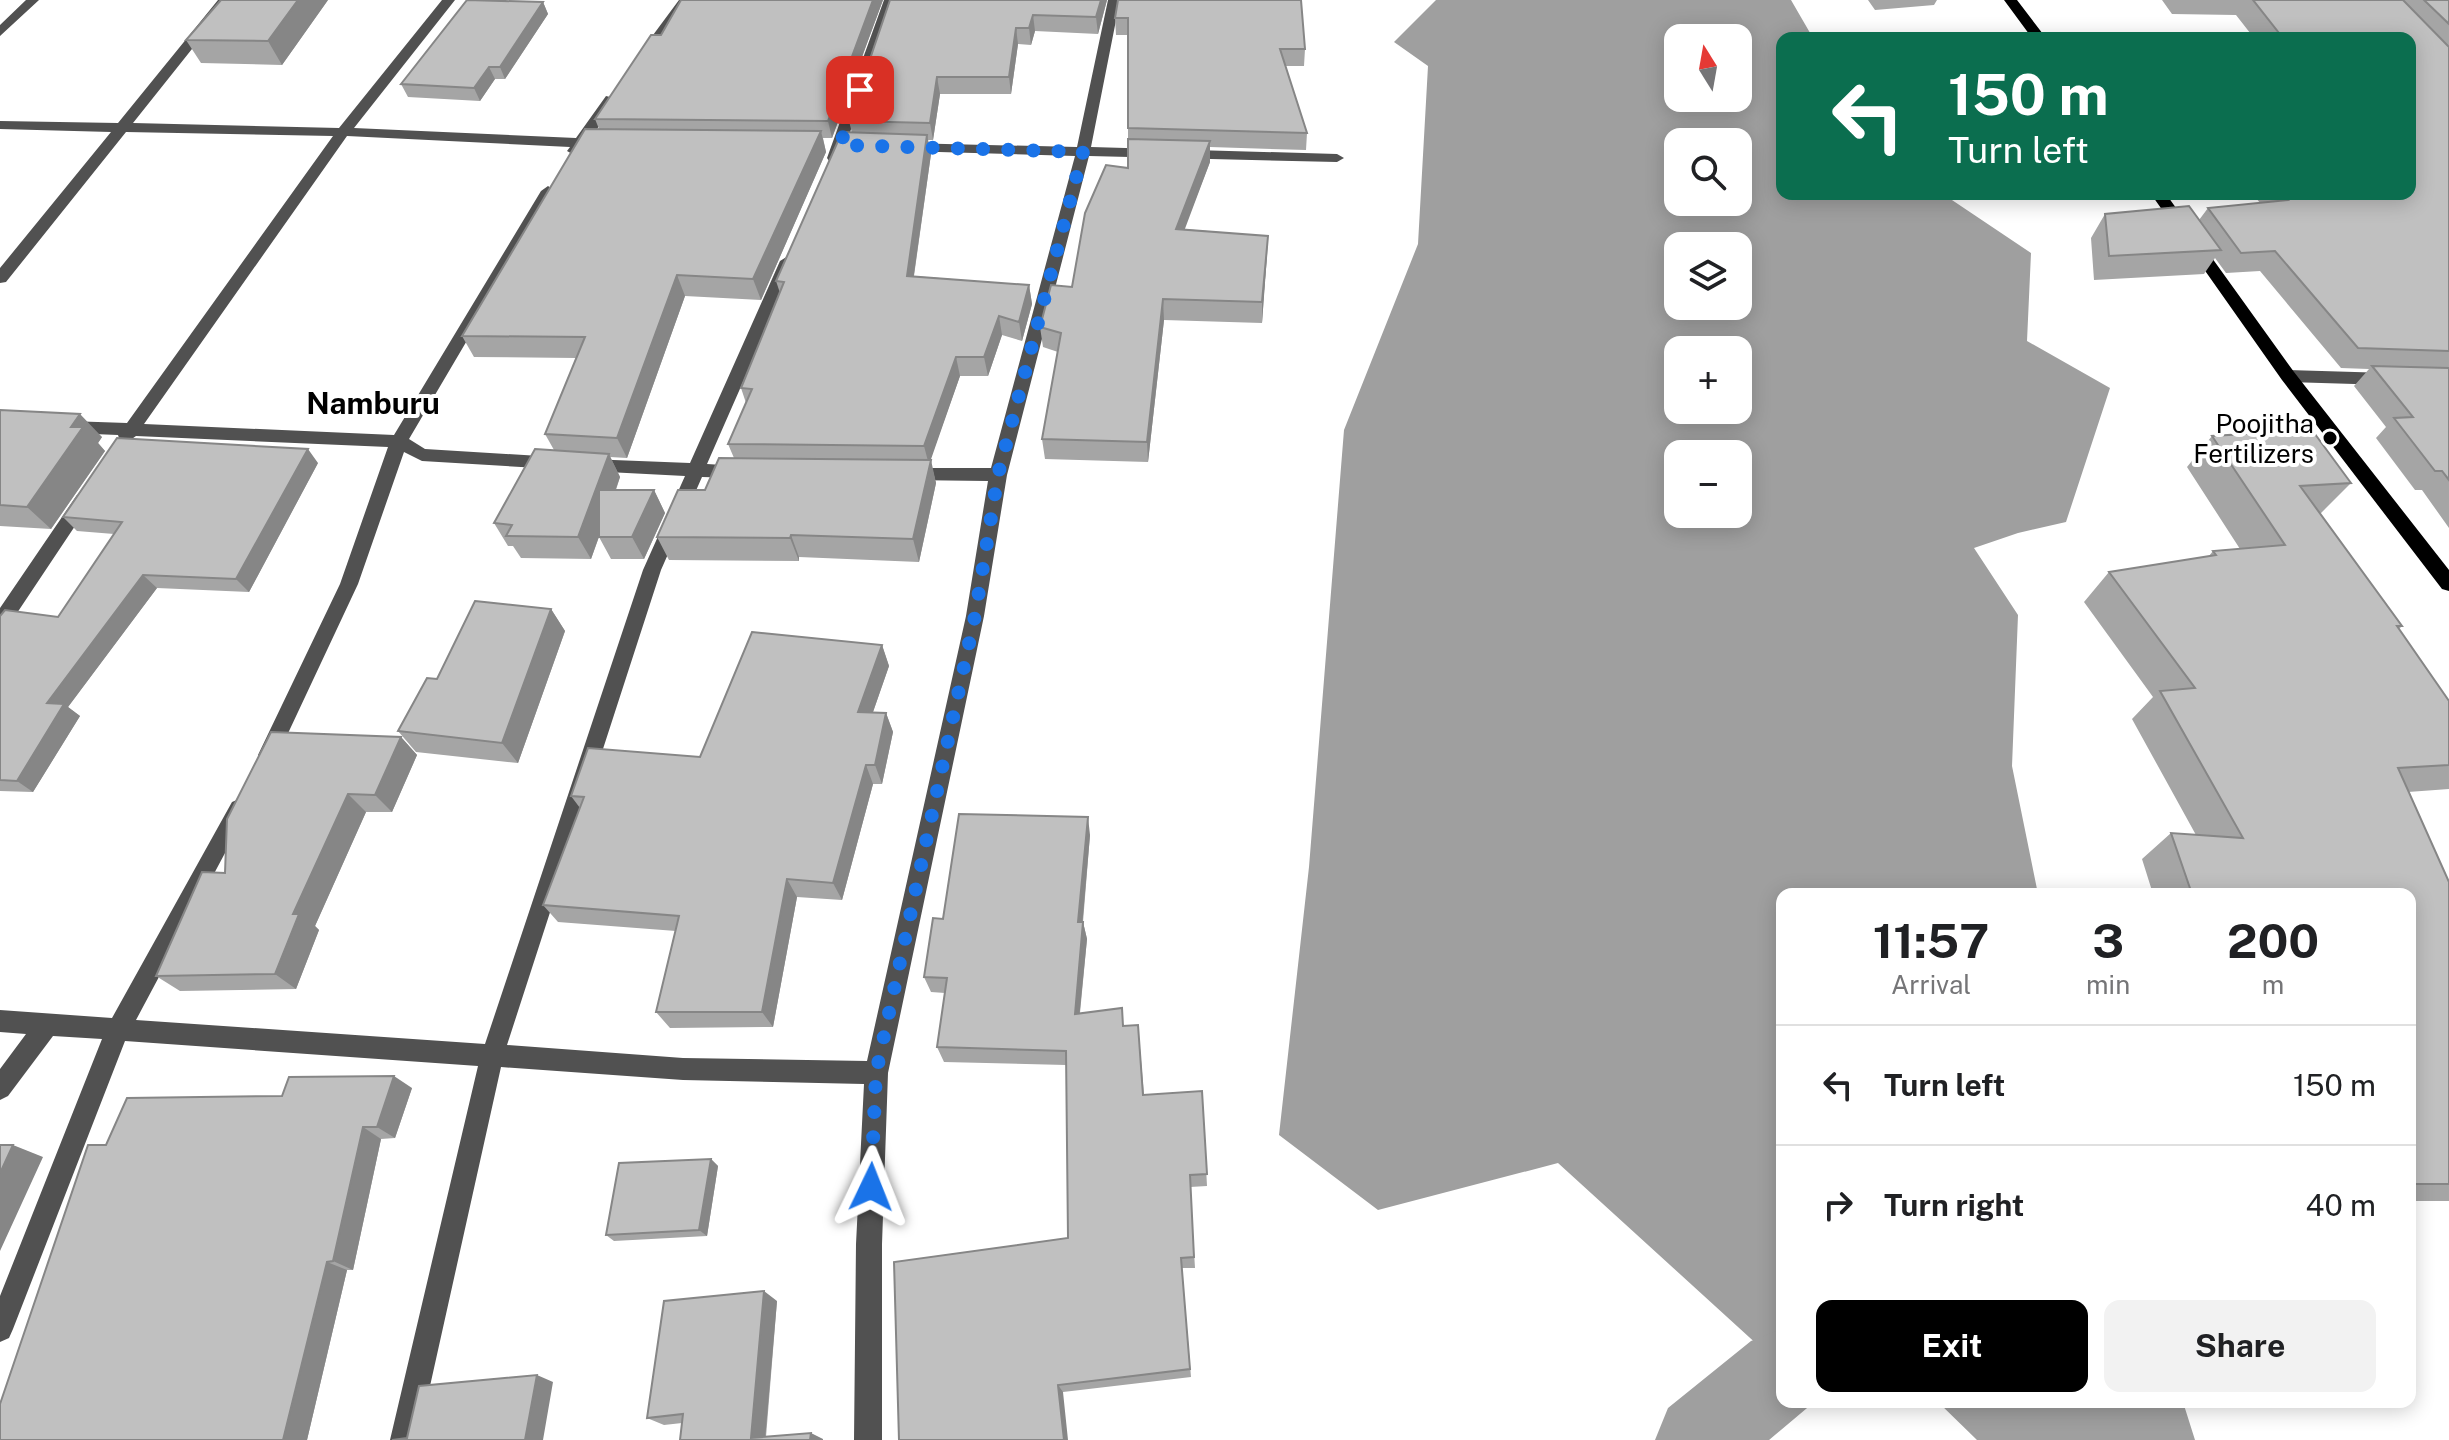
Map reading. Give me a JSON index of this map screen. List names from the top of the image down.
{
  "districts": ["Namburu"],
  "places": ["Poojitha Fertilizers"],
  "north": "top",
  "page": {
    "map_buttons": ["+", "−"],
    "turn": ["150 m", "Turn left"],
    "eta": [
      "11:57",
      "Arrival",
      "3",
      "min",
      "200",
      "m"
    ],
    "list": [
      {
        "name": "Turn left",
        "value": "150 m"
      },
      {
        "name": "Turn right",
        "value": "40 m"
      }
    ],
    "buttons": ["Exit", "Share"]
  }
}
